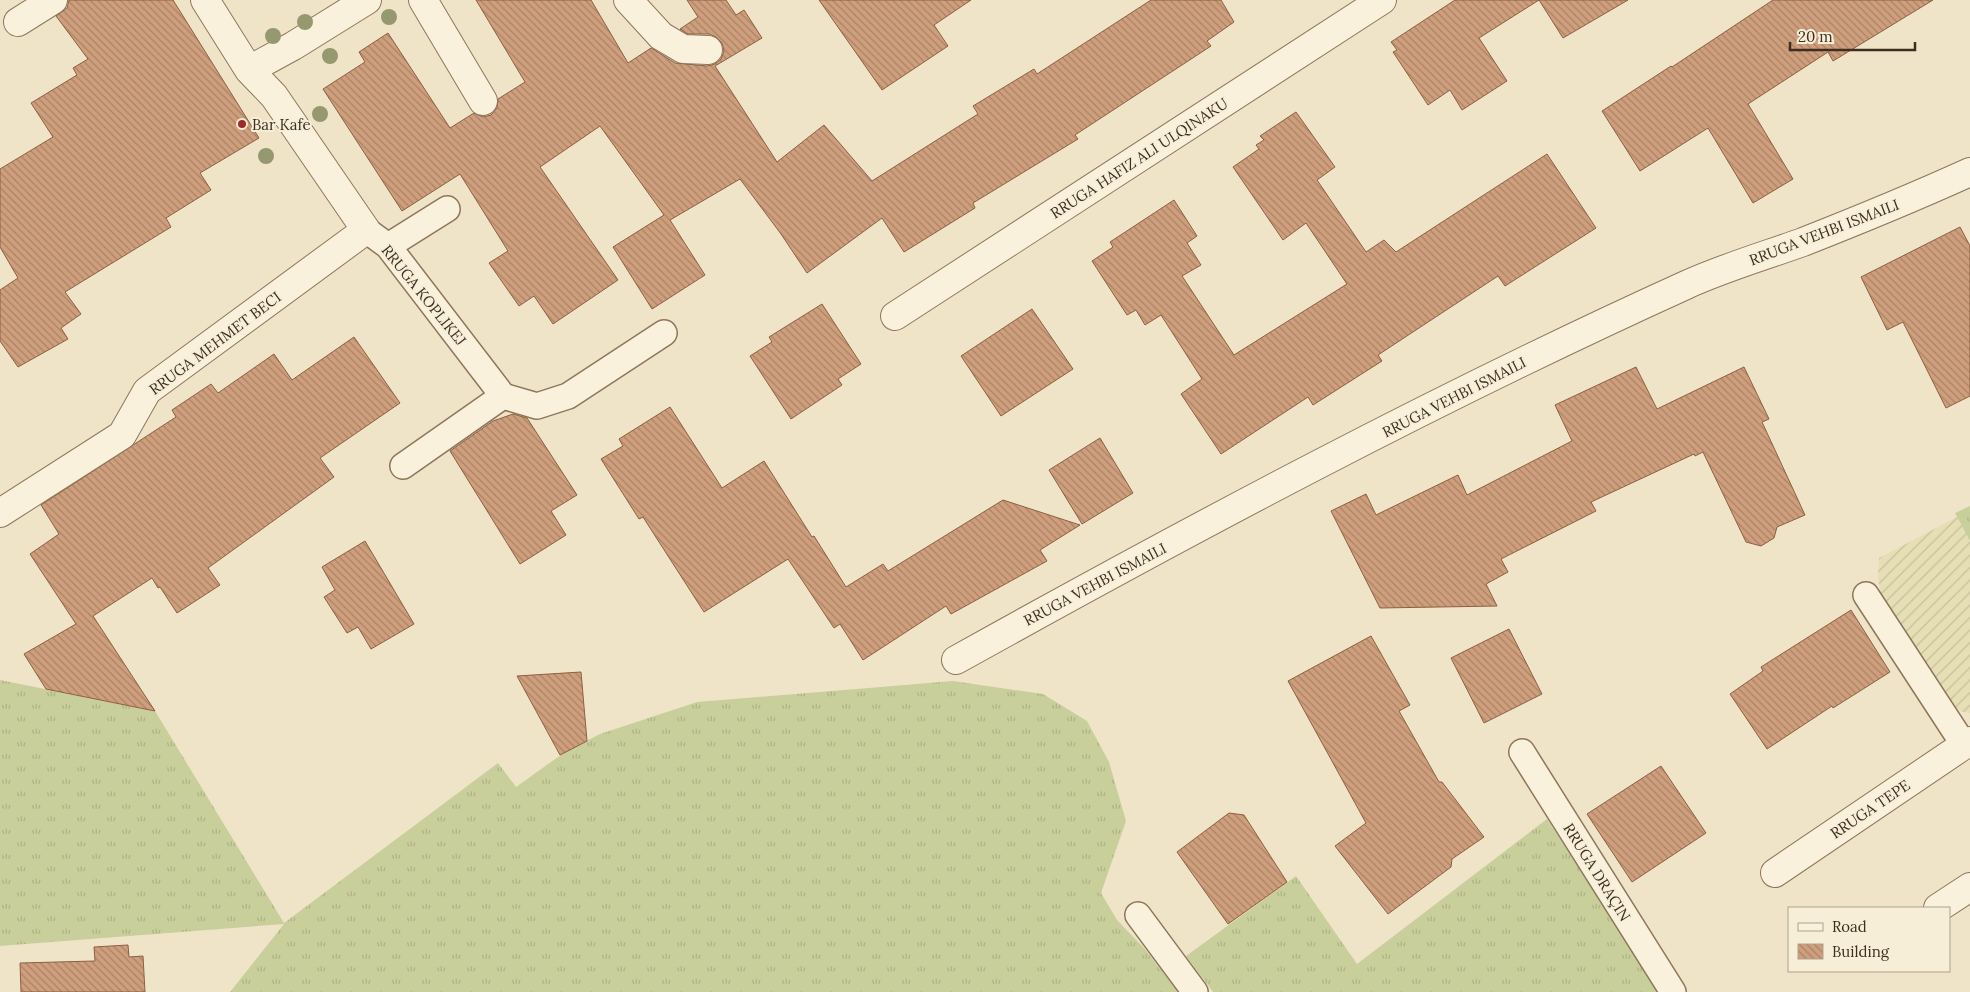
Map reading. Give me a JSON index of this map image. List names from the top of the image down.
{
  "streets": {
    "street": [
      "RRUGA HAFIZ ALI ULQINAKU",
      "RRUGA VEHBI ISMAILI",
      "RRUGA KOPLIKEJ",
      "RRUGA MEHMET BECI",
      "RRUGA TEPE"
    ],
    "lane": ["RRUGA DRAÇIN"]
  },
  "crossings": [
    ["RRUGA KOPLIKEJ", "RRUGA MEHMET BECI"]
  ],
  "places": ["Bar Kafe"],
  "legend": ["Road", "Building"],
  "scale_bar": "20 m"
}
